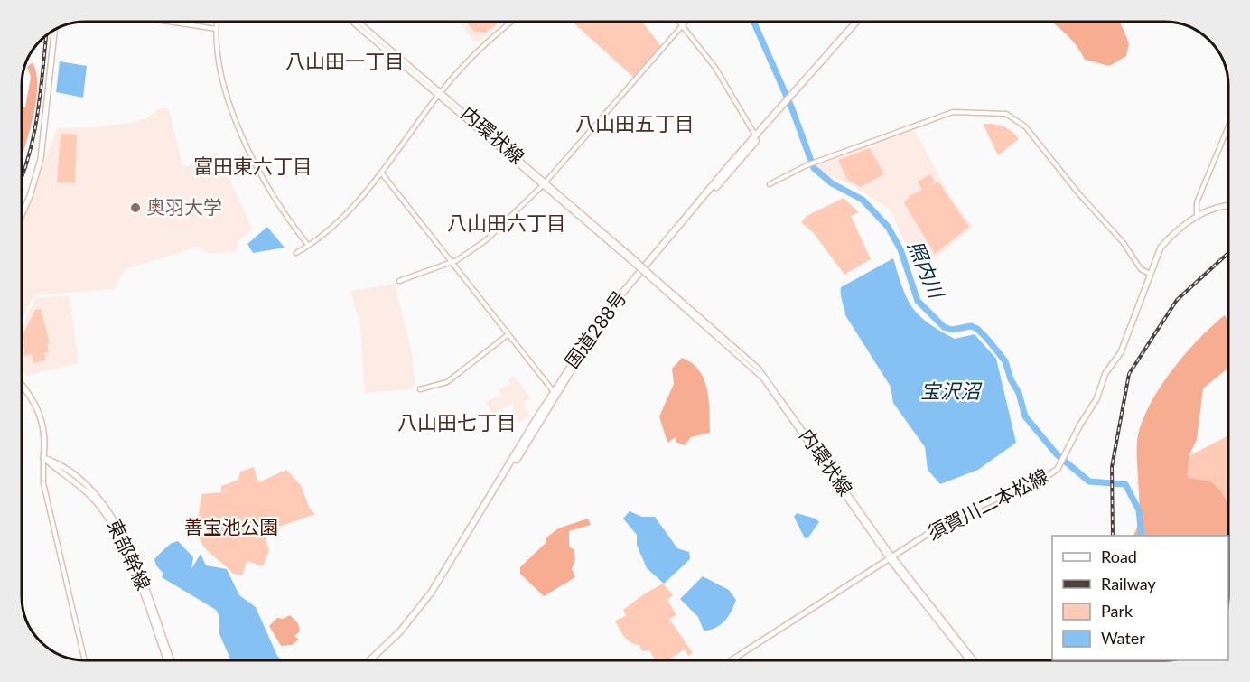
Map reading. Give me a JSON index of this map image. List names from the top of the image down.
{
  "streets": {
    "highway": ["国道288号"],
    "main road": ["内環状線", "須賀川二本松線", "東部幹線"]
  },
  "crossings": [
    ["内環状線", "須賀川二本松線"]
  ],
  "districts": [
    "八山田一丁目",
    "八山田五丁目",
    "富田東六丁目",
    "八山田六丁目",
    "八山田七丁目"
  ],
  "water": ["照内川", "宝沢沼"],
  "parks": ["善宝池公園"],
  "places": ["奥羽大学"],
  "legend": [
    "Road",
    "Railway",
    "Park",
    "Water"
  ]
}
